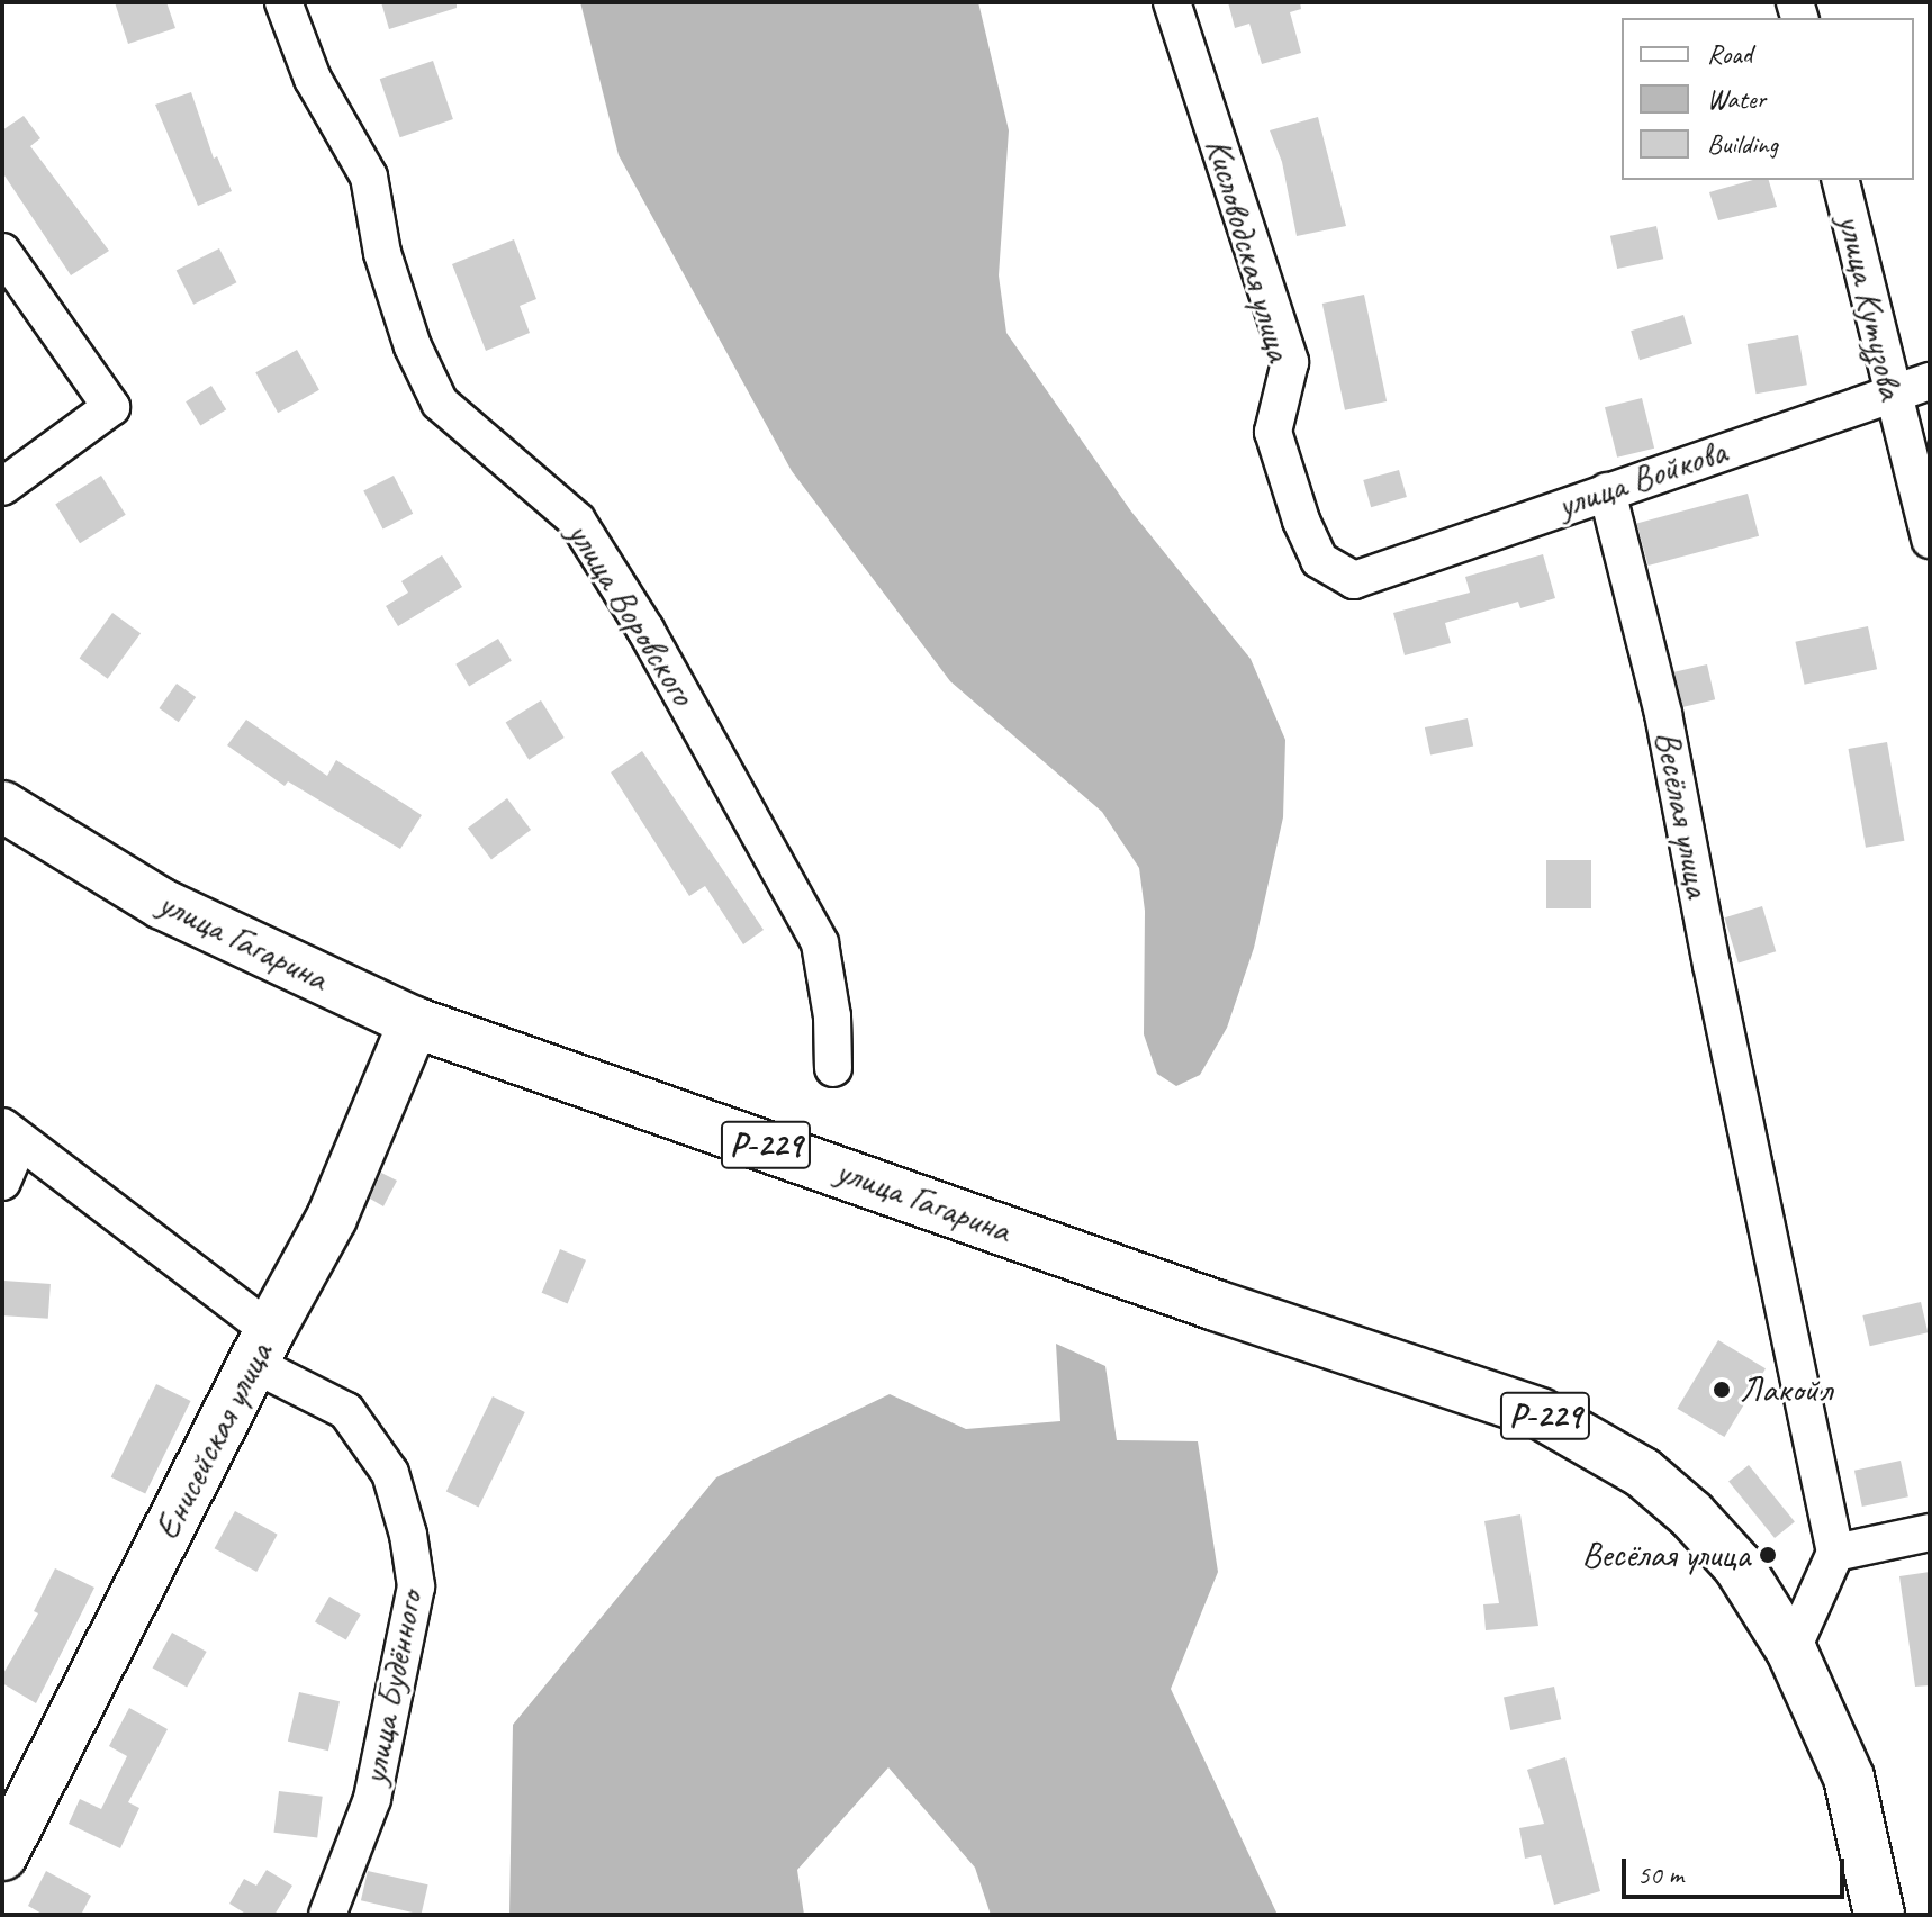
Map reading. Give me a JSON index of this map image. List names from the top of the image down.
{
  "streets": {
    "main road": ["улица Гагарина", "Р-229", "Енисейская улица"],
    "street": [
      "Кисловодская улица",
      "улица Кутузова",
      "улица Войкова",
      "улица Воровского",
      "Весёлая улица",
      "улица Будённого"
    ]
  },
  "crossings": [
    ["Кисловодская улица", "улица Войкова"],
    ["улица Кутузова", "улица Войкова"],
    ["улица Войкова", "Весёлая улица"],
    ["улица Гагарина", "Р-229"],
    ["улица Гагарина", "Енисейская улица"],
    ["Енисейская улица", "улица Будённого"]
  ],
  "places": ["Лакойл", "Весёлая улица"],
  "legend": ["Road", "Water", "Building"],
  "scale_bar": "50 m"
}
